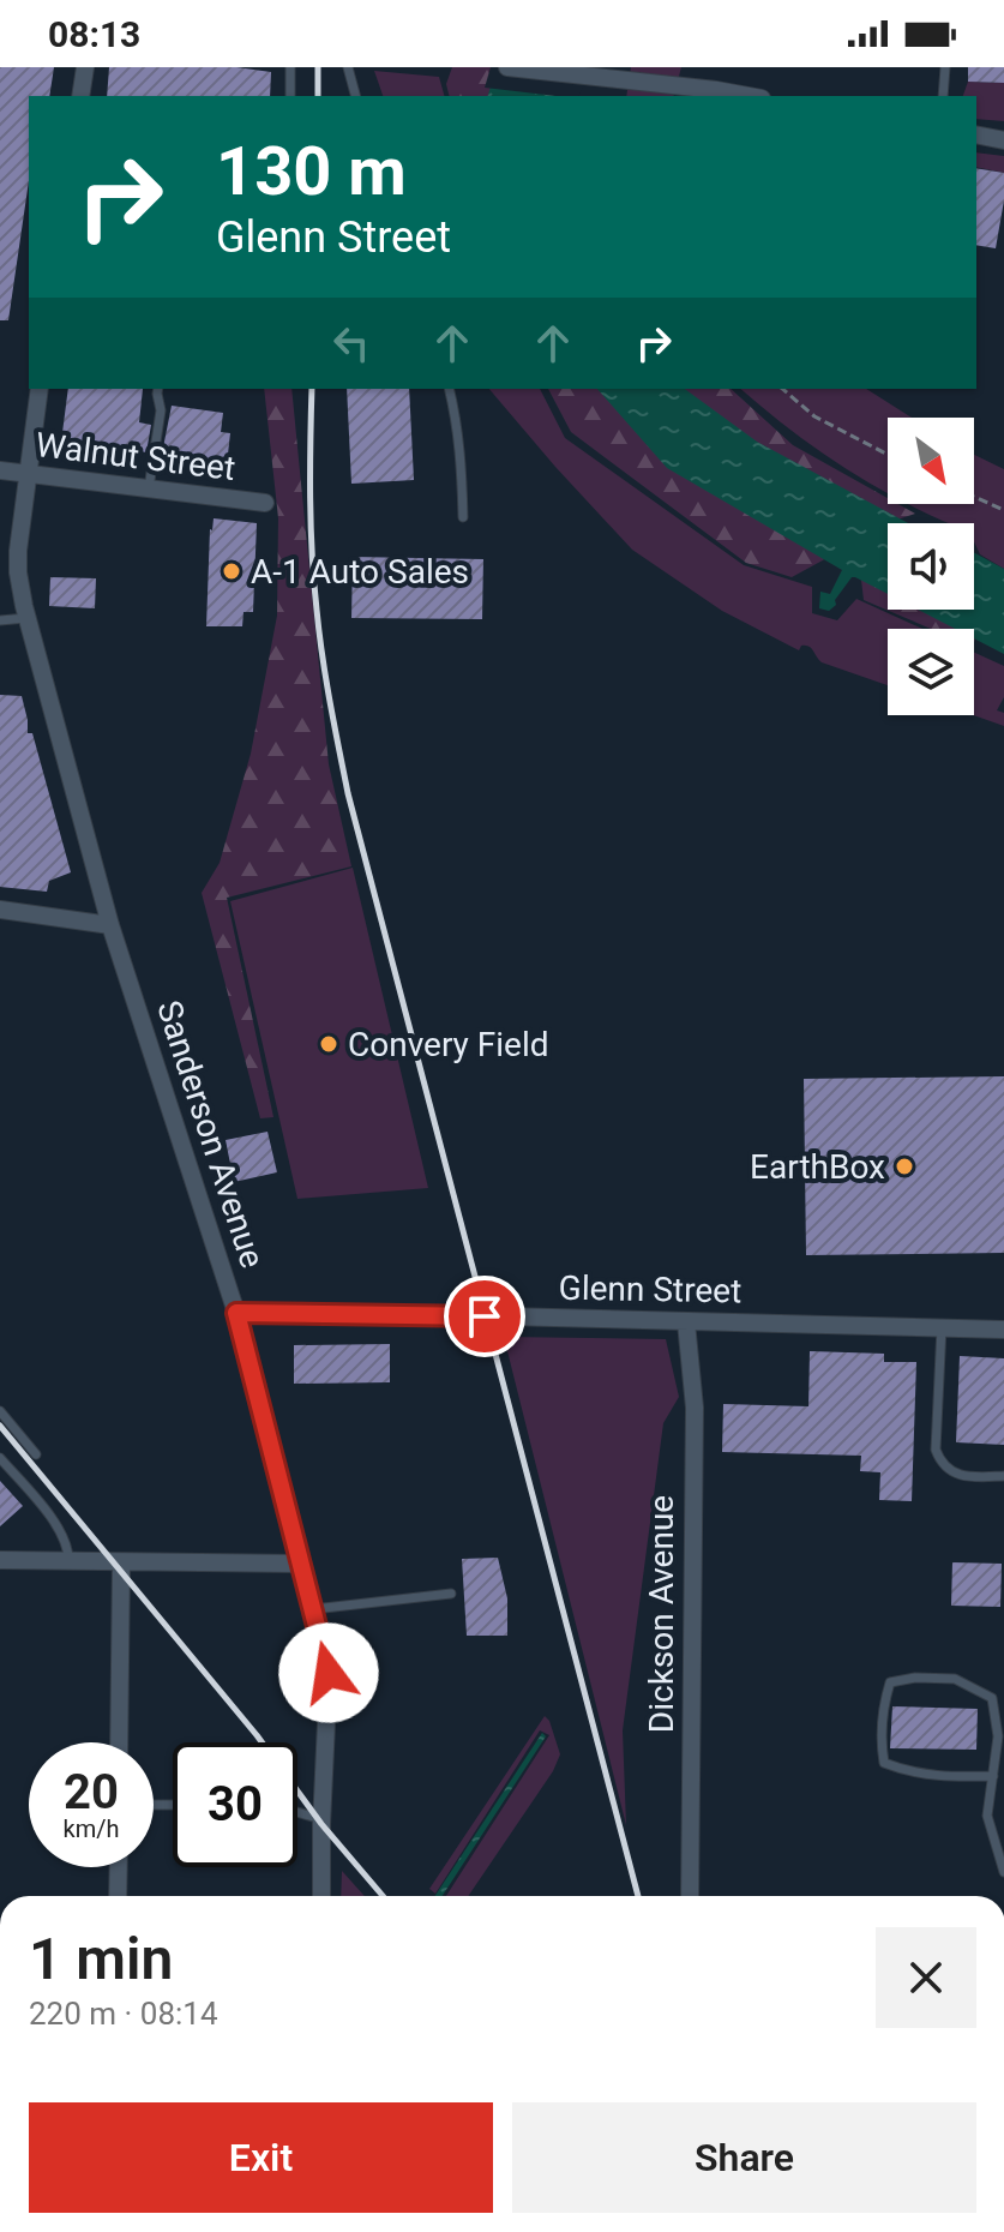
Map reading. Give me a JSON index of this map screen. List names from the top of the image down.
{
  "streets": {
    "street": [
      "Walnut Street",
      "Sanderson Avenue",
      "Glenn Street",
      "Dickson Avenue"
    ]
  },
  "crossings": [
    ["Walnut Street", "Sanderson Avenue"],
    ["Sanderson Avenue", "Glenn Street"],
    ["Glenn Street", "Dickson Avenue"]
  ],
  "places": ["A-1 Auto Sales", "Convery Field", "EarthBox"],
  "north": "bottom right",
  "page": {
    "status": "08:13",
    "turn": ["130 m", "Glenn Street"],
    "speed": "20 km/h",
    "limit": "30",
    "heading": ["1 min", "220 m · 08:14"],
    "buttons": ["Exit", "Share"]
  }
}
